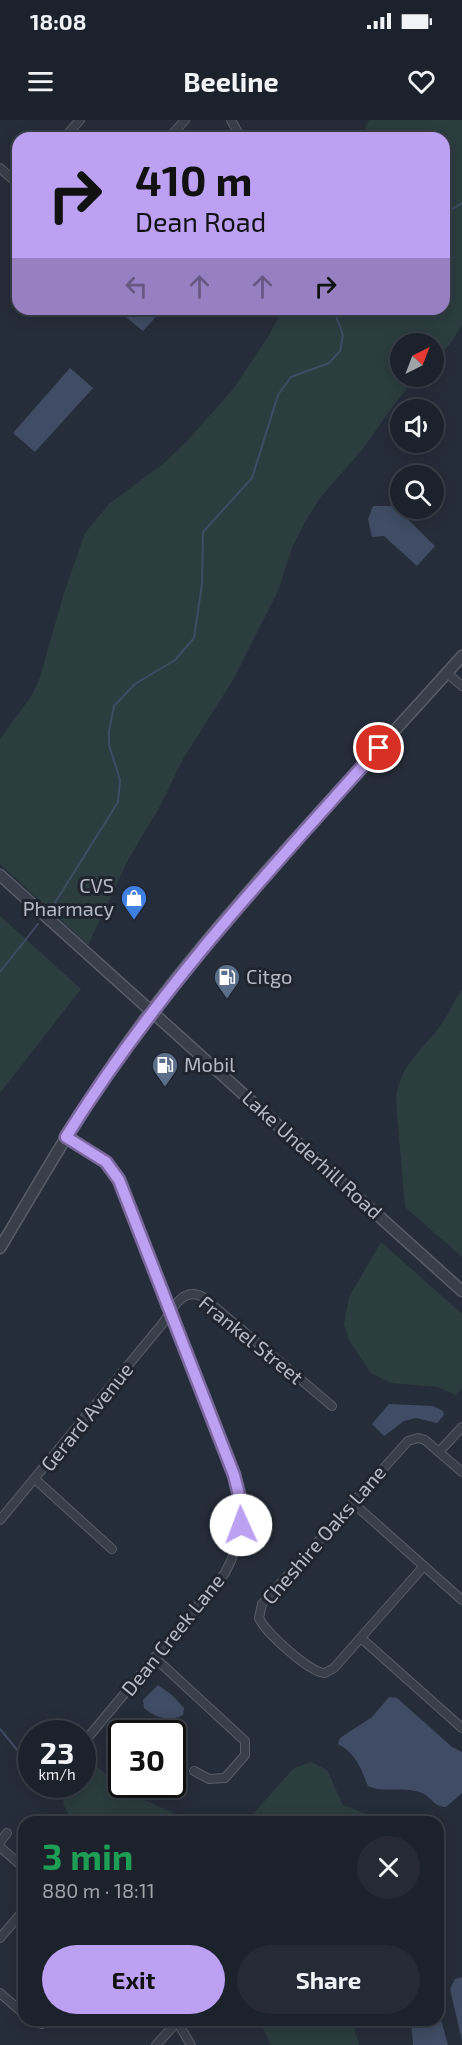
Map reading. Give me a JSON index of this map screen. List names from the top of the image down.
{
  "streets": {
    "street": [
      "Lake Underhill Road",
      "Frankel Street",
      "Gerard Avenue",
      "Cheshire Oaks Lane",
      "Dean Creek Lane"
    ]
  },
  "crossings": [
    ["Frankel Street", "Gerard Avenue"],
    ["Frankel Street", "Dean Creek Lane"],
    ["Gerard Avenue", "Dean Creek Lane"]
  ],
  "places": {
    "shop": ["CVS Pharmacy"],
    "fuel station": ["Citgo", "Mobil"]
  },
  "north": "top right",
  "page": {
    "status": "18:08",
    "header": "Beeline",
    "turn": ["410 m", "Dean Road"],
    "speed": "23 km/h",
    "limit": "30",
    "heading": ["3 min", "880 m · 18:11"],
    "buttons": ["Exit", "Share"]
  }
}
